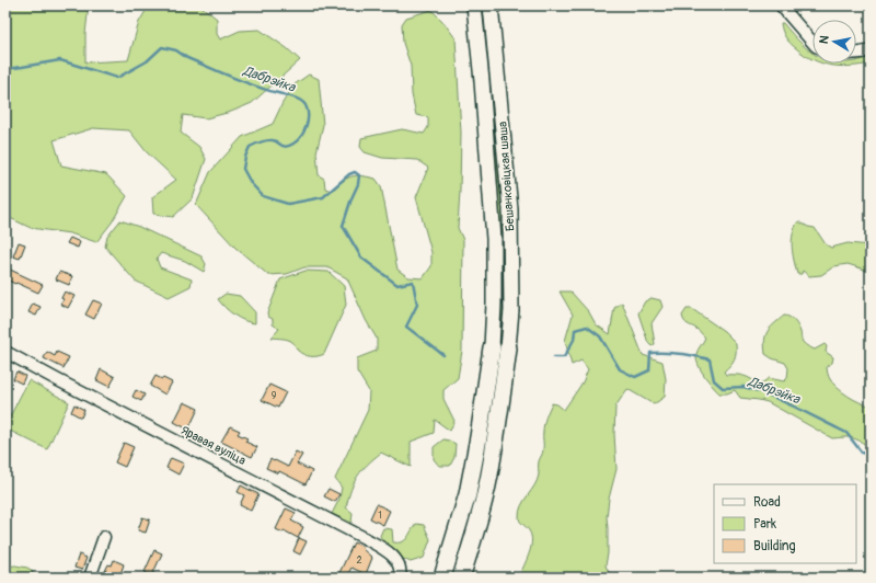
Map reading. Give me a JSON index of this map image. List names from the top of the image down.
{
  "streets": {
    "main road": ["Бешанковіцкая шаша"],
    "street": ["Яравая вуліца"]
  },
  "water": ["Дабрэйка"],
  "house_numbers": ["9", "1", "2"],
  "legend": ["Road", "Park", "Building"],
  "north": "left"
}
